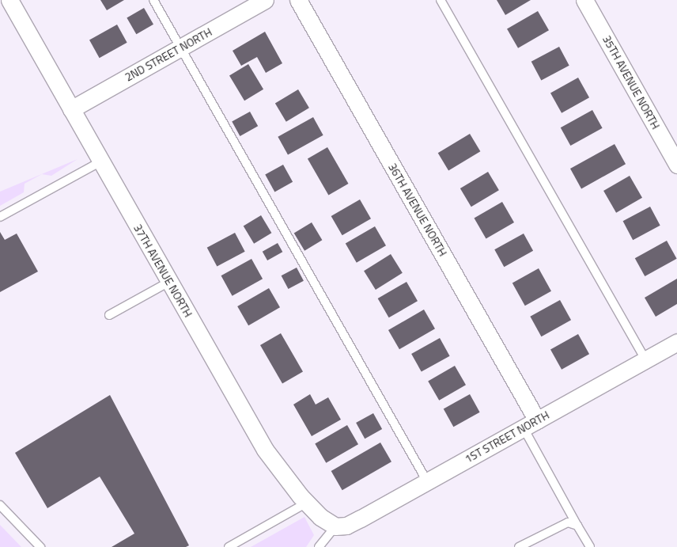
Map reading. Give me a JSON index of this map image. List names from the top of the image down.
{
  "streets": {
    "street": [
      "2ND STREET NORTH",
      "35TH AVENUE NORTH",
      "36TH AVENUE NORTH",
      "37TH AVENUE NORTH",
      "1ST STREET NORTH"
    ]
  },
  "crossings": [
    ["2ND STREET NORTH", "37TH AVENUE NORTH"],
    ["36TH AVENUE NORTH", "1ST STREET NORTH"],
    ["37TH AVENUE NORTH", "1ST STREET NORTH"]
  ]
}
